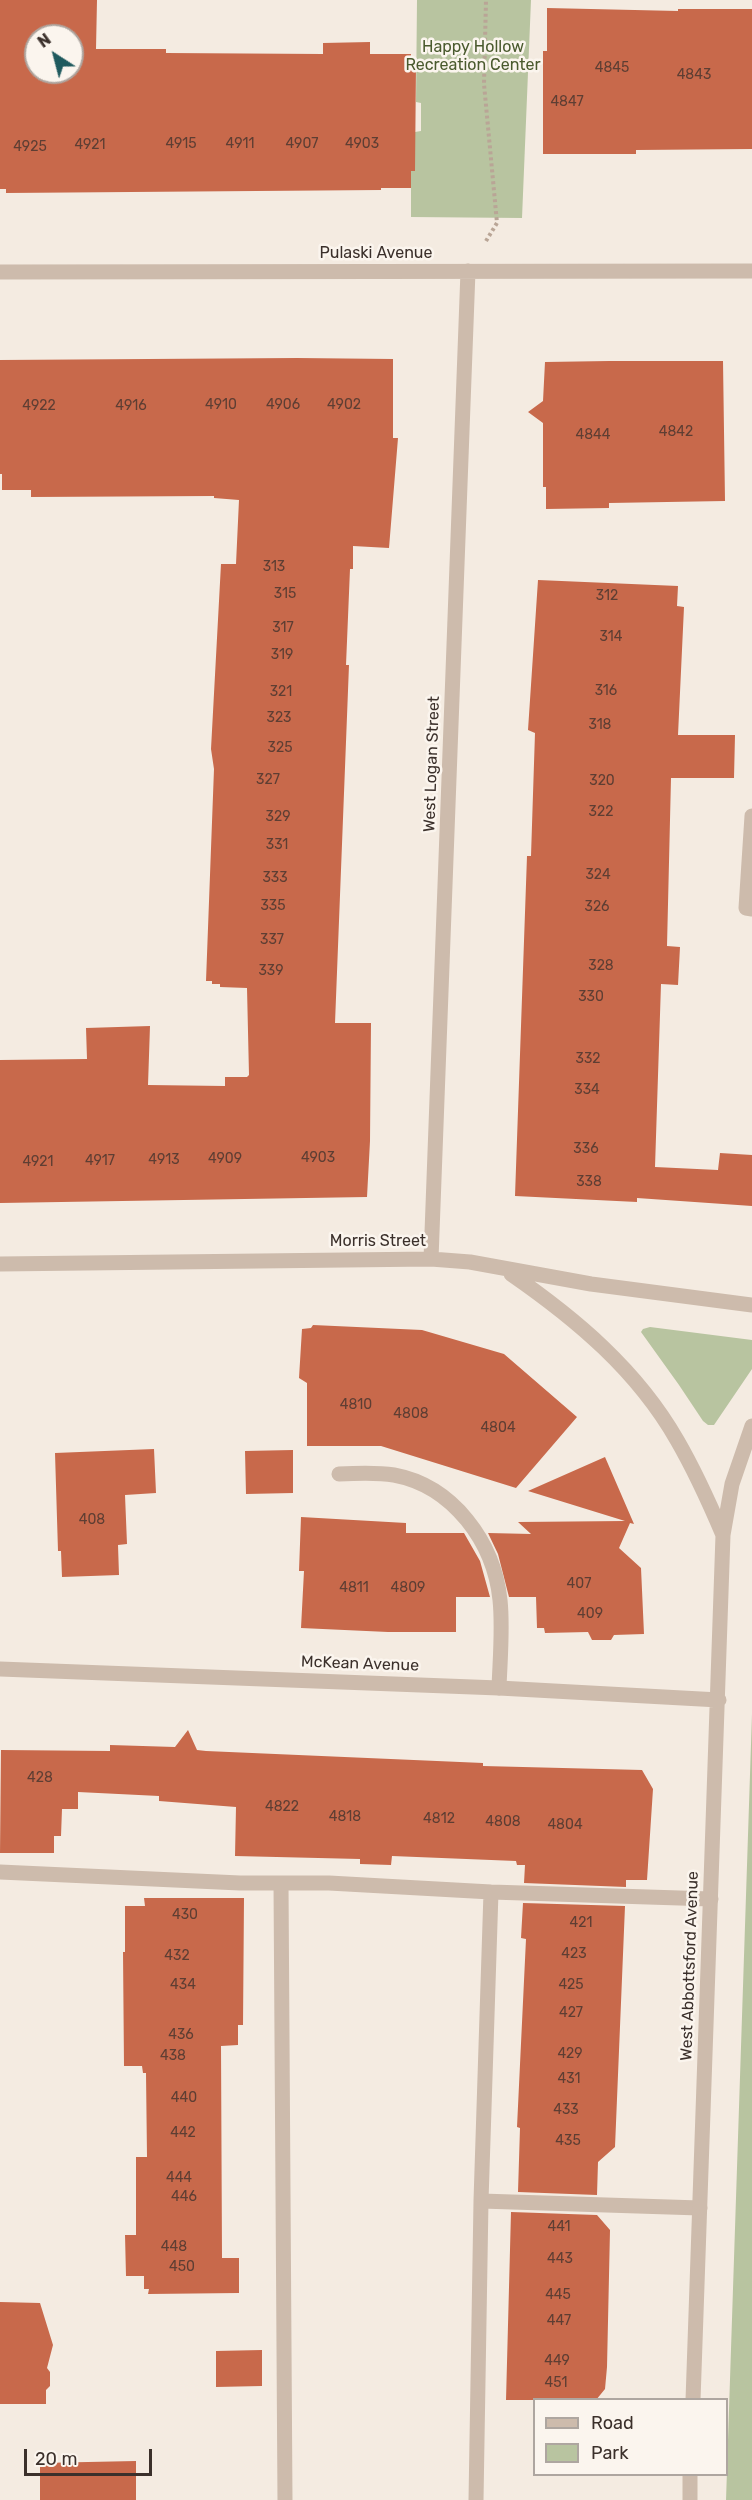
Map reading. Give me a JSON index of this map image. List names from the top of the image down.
{
  "streets": {
    "street": [
      "Pulaski Avenue",
      "West Logan Street",
      "Morris Street",
      "McKean Avenue",
      "West Abbottsford Avenue"
    ]
  },
  "crossings": [
    ["Pulaski Avenue", "West Logan Street"],
    ["West Logan Street", "Morris Street"],
    ["Morris Street", "West Abbottsford Avenue"],
    ["McKean Avenue", "West Abbottsford Avenue"]
  ],
  "parks": ["Happy Hollow Recreation Center"],
  "house_numbers": [
    "4845",
    "4843",
    "4847",
    "4915",
    "4911",
    "4907",
    "4903",
    "4921",
    "4925",
    "4910",
    "4906",
    "4902",
    "4922",
    "4916",
    "4842",
    "4844",
    "313",
    "315",
    "312",
    "317",
    "314",
    "319",
    "316",
    "321",
    "323",
    "318",
    "325",
    "327",
    "320",
    "322",
    "329",
    "331",
    "324",
    "333",
    "335",
    "326",
    "337",
    "328",
    "339",
    "330",
    "332",
    "334",
    "336",
    "4903",
    "4909",
    "4913",
    "4917",
    "4921",
    "338",
    "4810",
    "4808",
    "4804",
    "408",
    "407",
    "4811",
    "4809",
    "409",
    "428",
    "4822",
    "4818",
    "4812",
    "4808",
    "4804",
    "430",
    "421",
    "423",
    "432",
    "434",
    "425",
    "427",
    "436",
    "429",
    "438",
    "431",
    "440",
    "433",
    "442",
    "435",
    "444",
    "446",
    "441",
    "448",
    "443",
    "450",
    "445",
    "447",
    "449",
    "451"
  ],
  "legend": ["Road", "Park"],
  "scale_bar": "20 m",
  "north": "top left"
}
